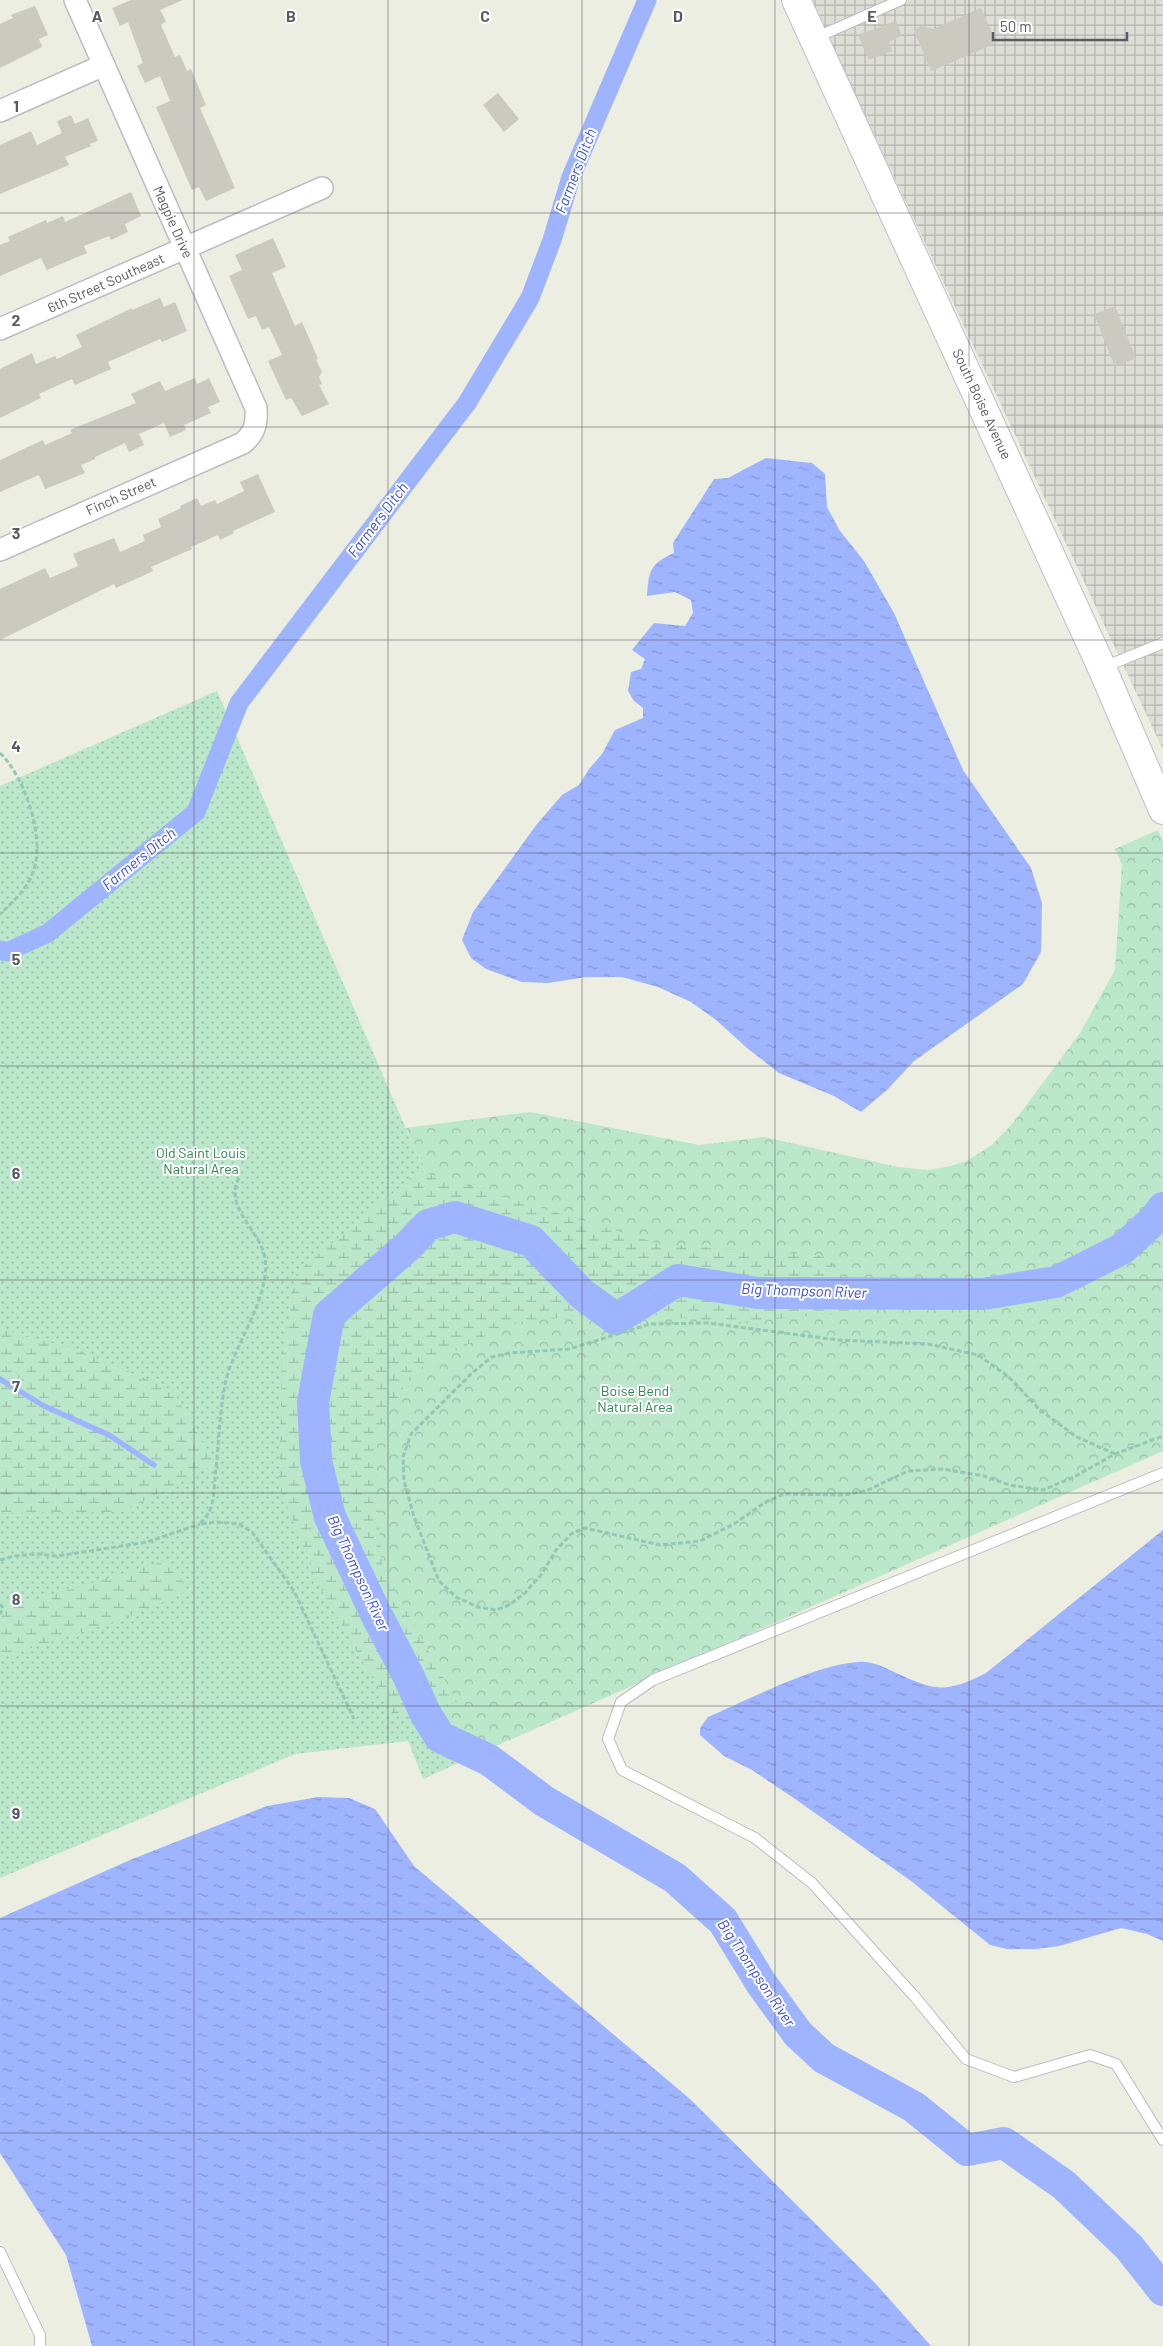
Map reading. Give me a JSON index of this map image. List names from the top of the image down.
{
  "streets": {
    "main road": ["South Boise Avenue"],
    "street": ["Magpie Drive", "6th Street Southeast", "Finch Street"]
  },
  "crossings": [
    ["Magpie Drive", "6th Street Southeast"],
    ["Magpie Drive", "Finch Street"]
  ],
  "water": ["Farmers Ditch", "Big Thompson River"],
  "parks": ["Old Saint Louis Natural Area", "Boise Bend Natural Area"],
  "scale_bar": "50 m",
  "grid": {
    "columns": [
      "A",
      "B",
      "C",
      "D",
      "E"
    ],
    "rows": [
      "1",
      "2",
      "3",
      "4",
      "5",
      "6",
      "7",
      "8",
      "9"
    ]
  }
}
